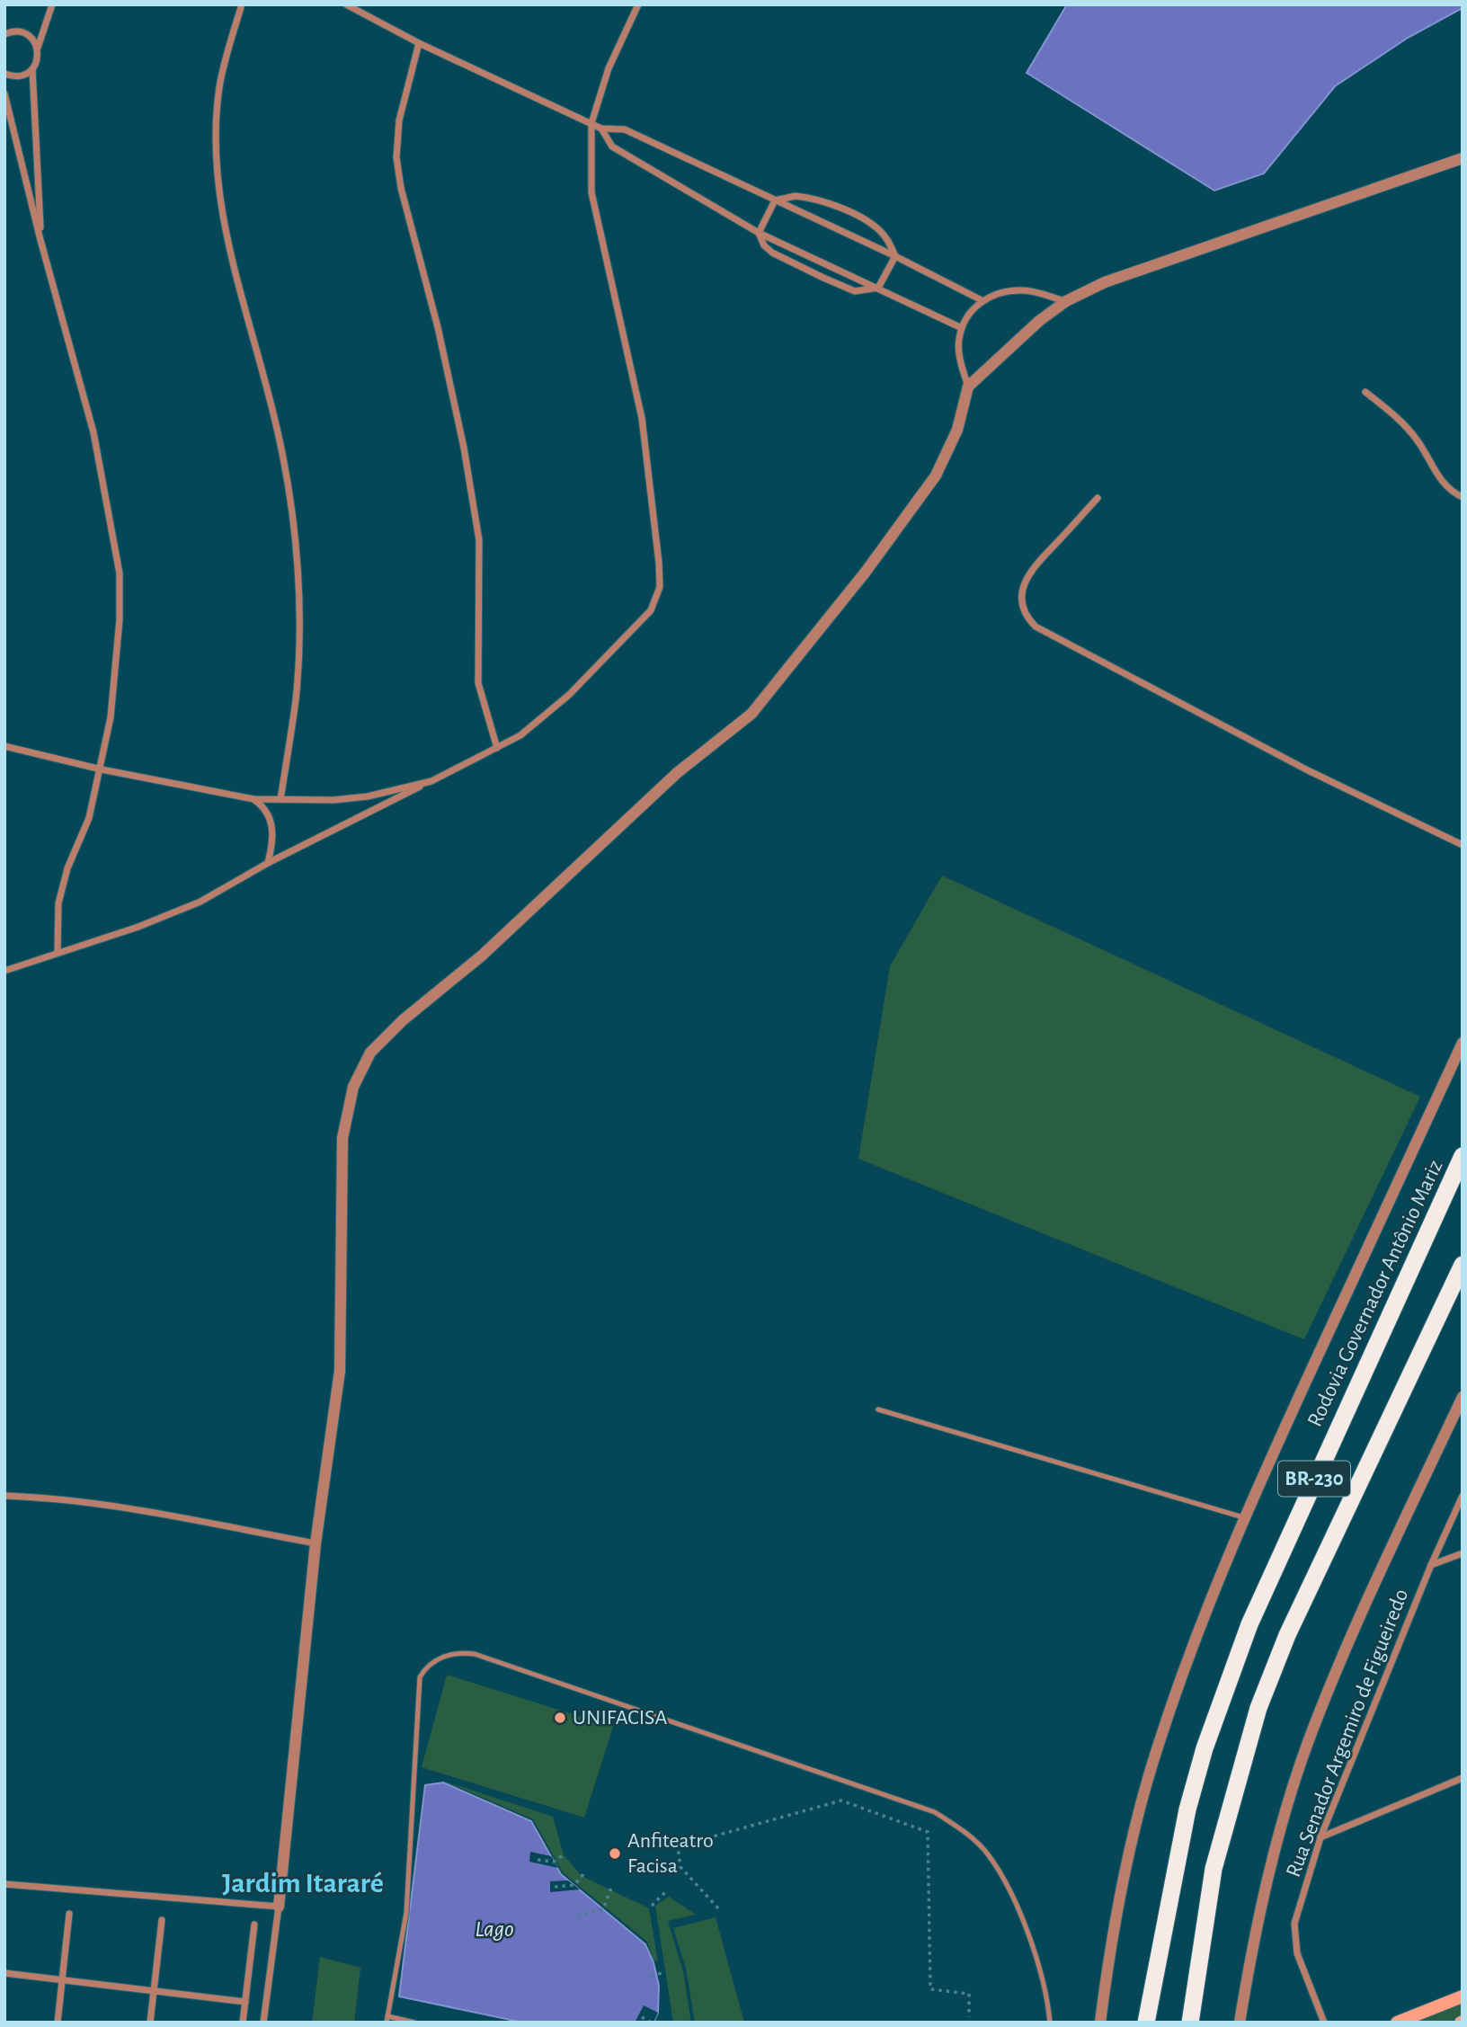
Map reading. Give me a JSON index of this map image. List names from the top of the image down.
{
  "streets": {
    "highway": ["Rodovia Governador Antônio Mariz", "BR-230"],
    "street": ["Rua Senador Argemiro de Figueiredo"]
  },
  "districts": ["Jardim Itararé"],
  "water": ["Lago"],
  "places": ["UNIFACISA", "Anfiteatro Facisa"]
}
